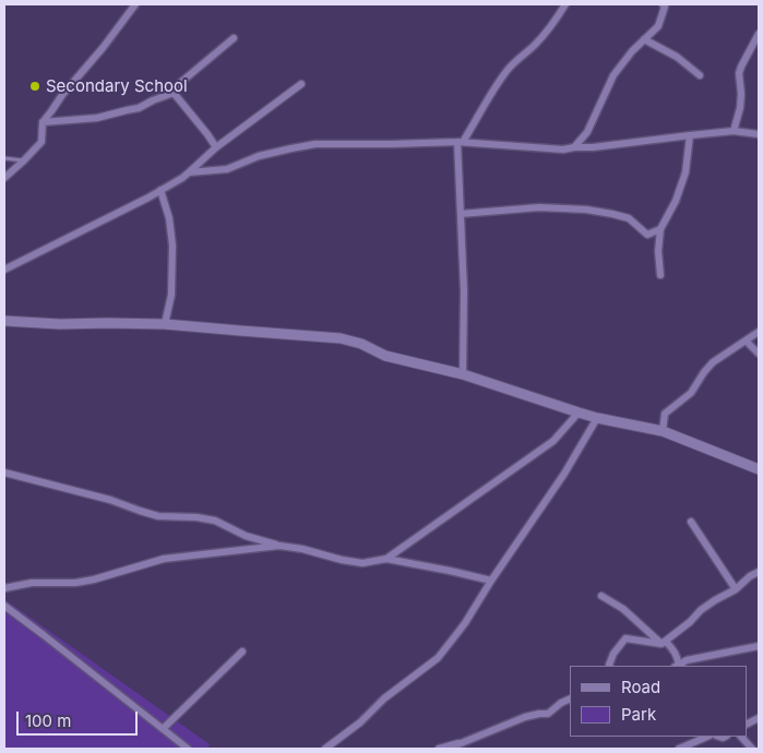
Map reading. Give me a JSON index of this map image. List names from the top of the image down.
{
  "places": ["Secondary School"],
  "legend": ["Road", "Park"],
  "scale_bar": "100 m"
}
